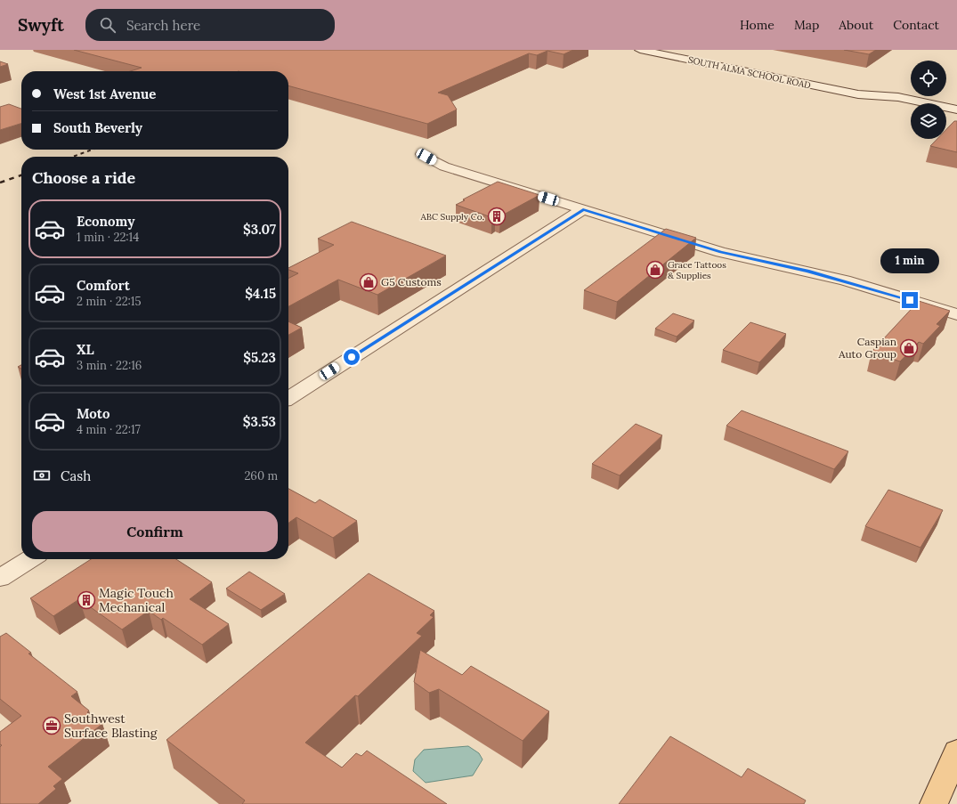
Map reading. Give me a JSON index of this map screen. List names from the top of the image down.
{
  "streets": {
    "street": ["SOUTH ALMA SCHOOL ROAD"]
  },
  "places": {
    "building": ["ABC Supply Co.", "Magic Touch Mechanical"],
    "shop": ["Grace Tattoos & Supplies", "G5 Customs", "Caspian Auto Group"],
    "office": ["Southwest Surface Blasting"]
  },
  "page": {
    "header": "Swyft",
    "search": "Search here",
    "nav": [
      "Home",
      "Map",
      "About",
      "Contact"
    ],
    "banner": ["West 1st Avenue", "South Beverly"],
    "heading": "Choose a ride",
    "list": [
      {
        "name": "Economy",
        "note": "1 min · 22:14",
        "value": "$3.07"
      },
      {
        "name": "Comfort",
        "note": "2 min · 22:15",
        "value": "$4.15"
      },
      {
        "name": "XL",
        "note": "3 min · 22:16",
        "value": "$5.23"
      },
      {
        "name": "Moto",
        "note": "4 min · 22:17",
        "value": "$3.53"
      }
    ],
    "bubble": "1 min",
    "pay": ["Cash", "260 m"],
    "buttons": "Confirm"
  }
}
